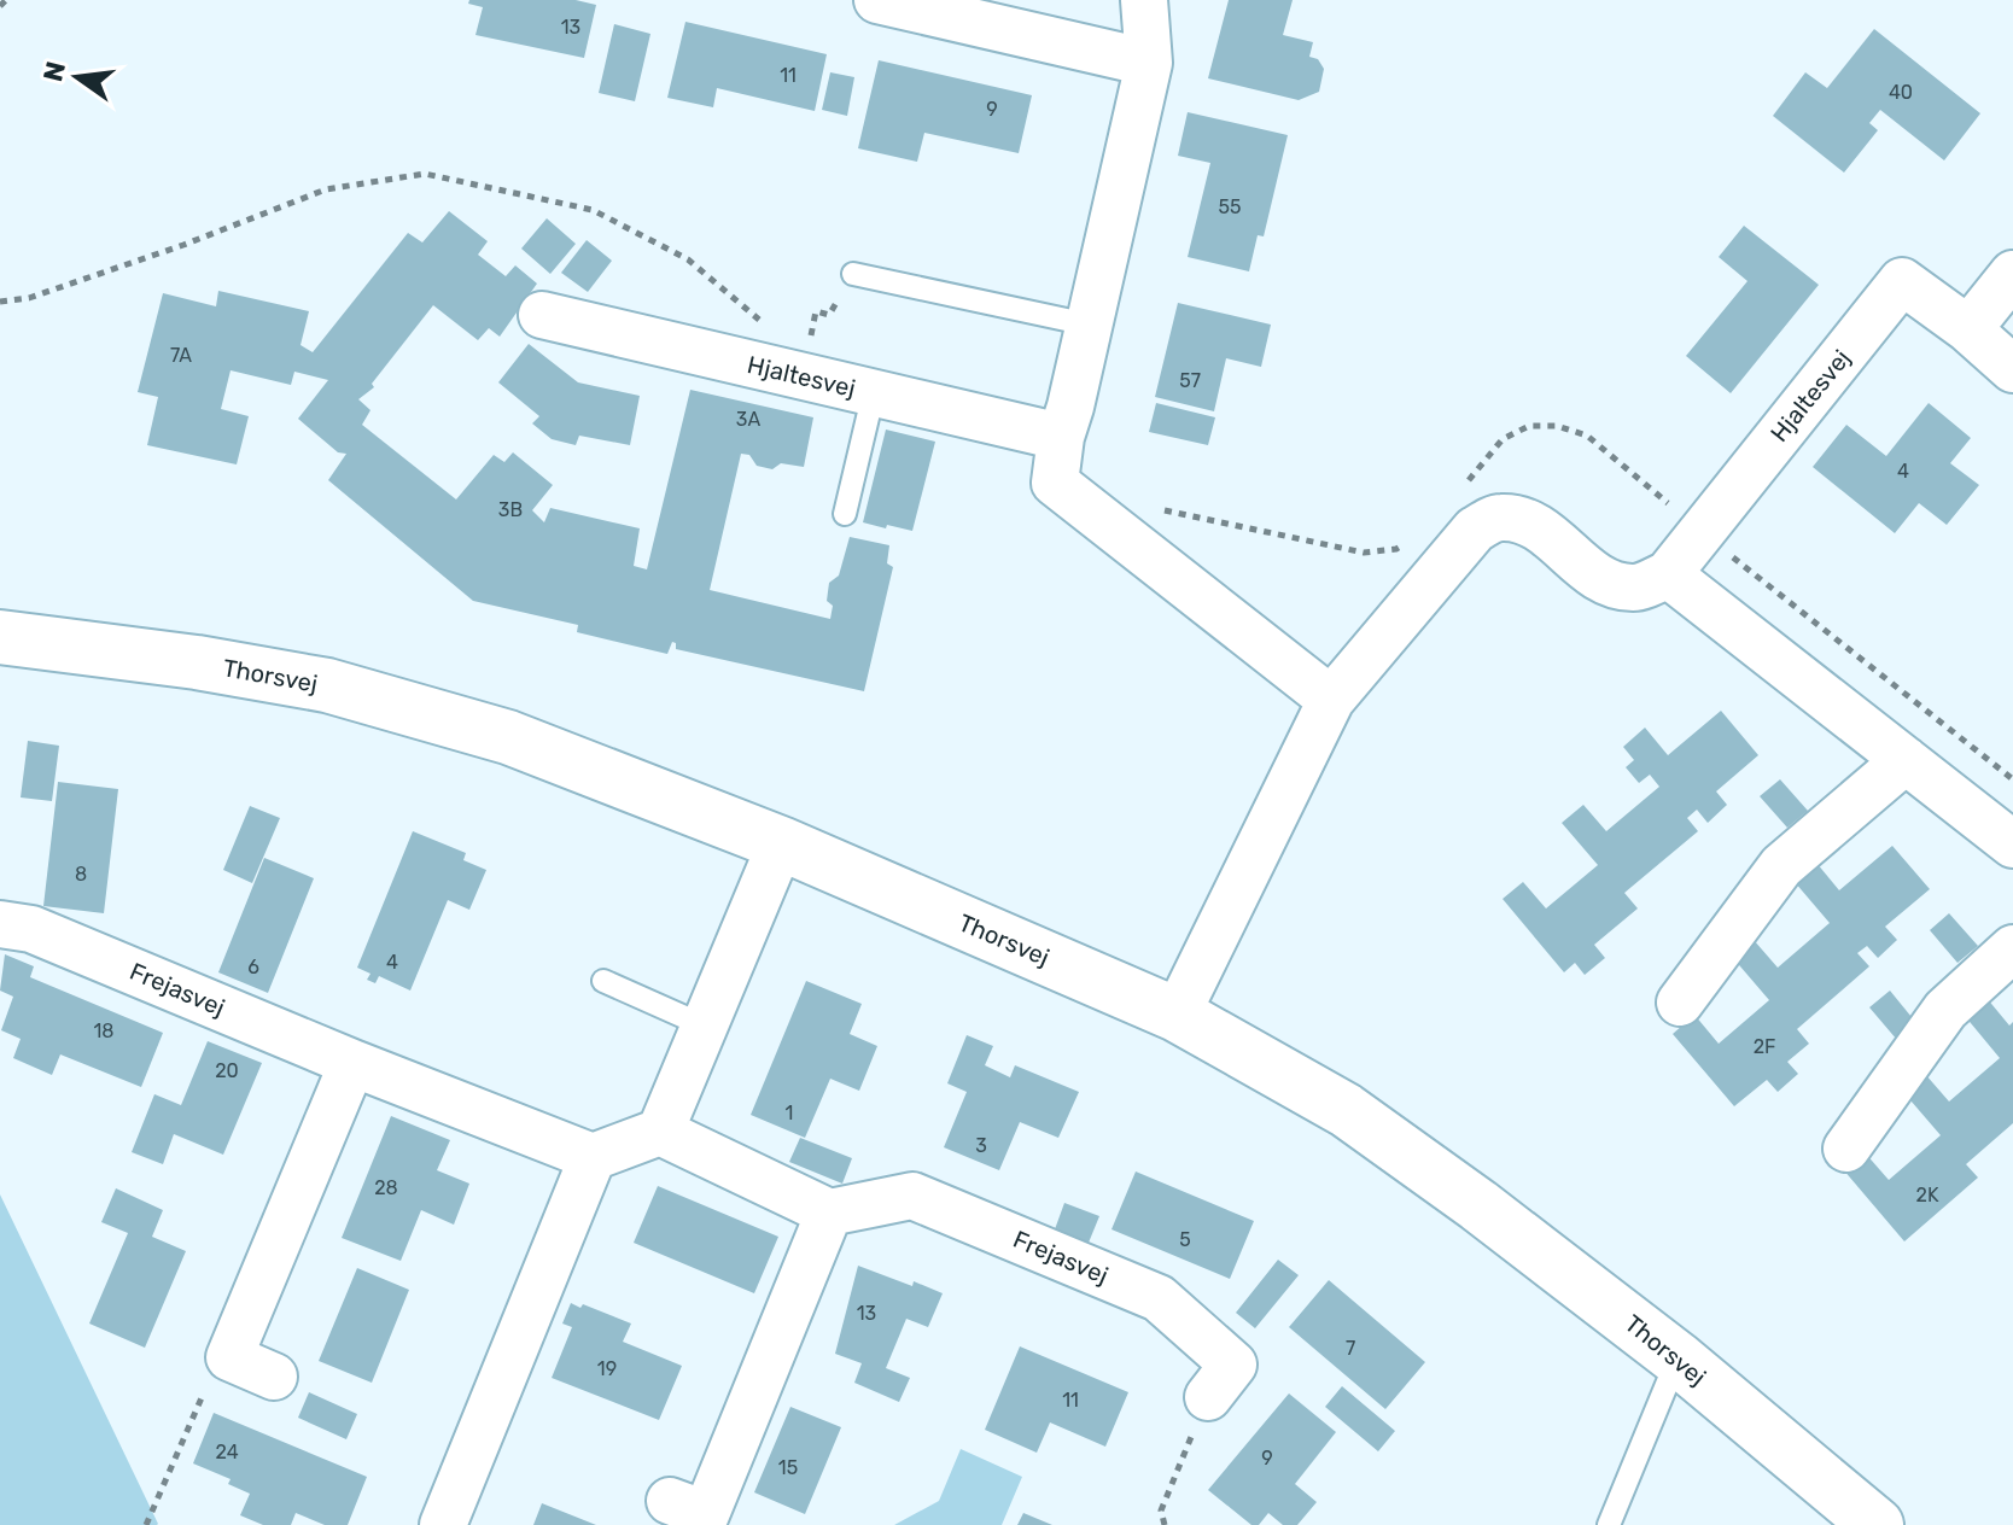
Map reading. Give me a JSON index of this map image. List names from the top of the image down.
{
  "streets": {
    "street": ["Hjaltesvej", "Thorsvej", "Frejasvej"]
  },
  "house_numbers": [
    "13",
    "11",
    "40",
    "9",
    "55",
    "7A",
    "57",
    "3A",
    "4",
    "3B",
    "8",
    "4",
    "6",
    "18",
    "2F",
    "20",
    "1",
    "3",
    "28",
    "2K",
    "5",
    "13",
    "7",
    "19",
    "11",
    "24",
    "9",
    "15"
  ],
  "north": "left"
}
